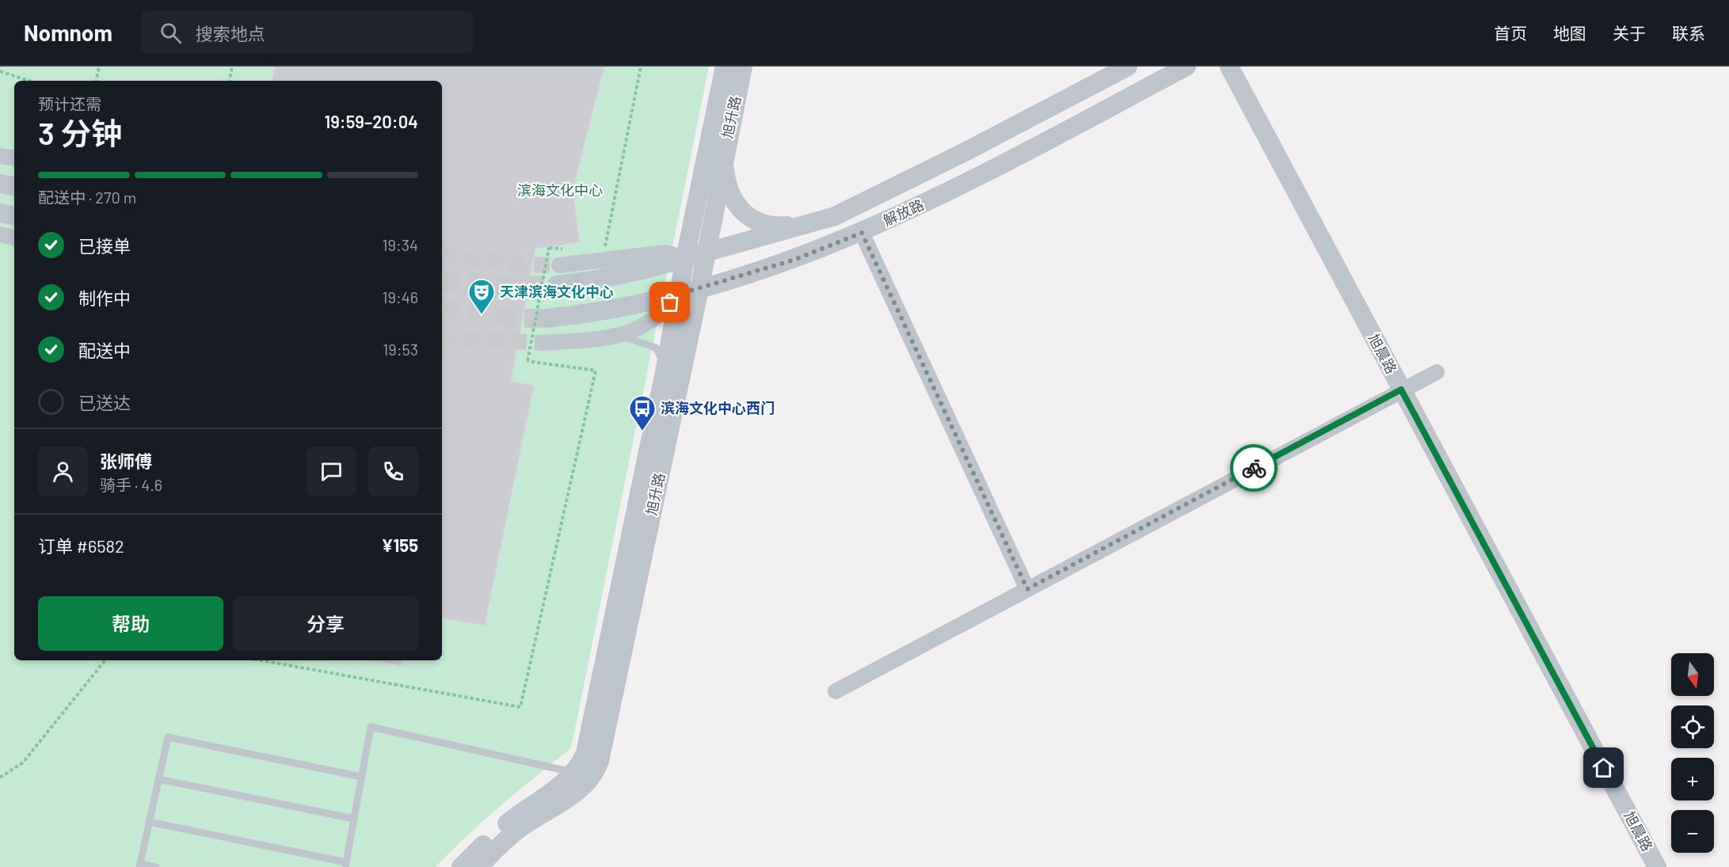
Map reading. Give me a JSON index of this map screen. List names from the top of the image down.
{
  "streets": {
    "street": ["旭升路", "解放路", "旭晨路"]
  },
  "crossings": [
    ["旭升路", "解放路"]
  ],
  "parks": ["滨海文化中心"],
  "places": {
    "theatre": ["天津滨海文化中心"],
    "bus stop": ["滨海文化中心西门"]
  },
  "north": "bottom",
  "page": {
    "header": "Nomnom",
    "search": "搜索地点",
    "nav": [
      "首页",
      "地图",
      "关于",
      "联系"
    ],
    "heading": ["3 分钟", "预计还需", "19:59–20:04"],
    "panel": [
      "张师傅",
      "骑手 · 4.6",
      "订单 #6582",
      "¥155"
    ],
    "bar": "配送中 · 270 m",
    "list": [
      ["已接单", "19:34"],
      ["制作中", "19:46"],
      ["配送中", "19:53"],
      "已送达"
    ],
    "buttons": ["帮助", "分享"],
    "map_buttons": ["+", "−"]
  }
}
